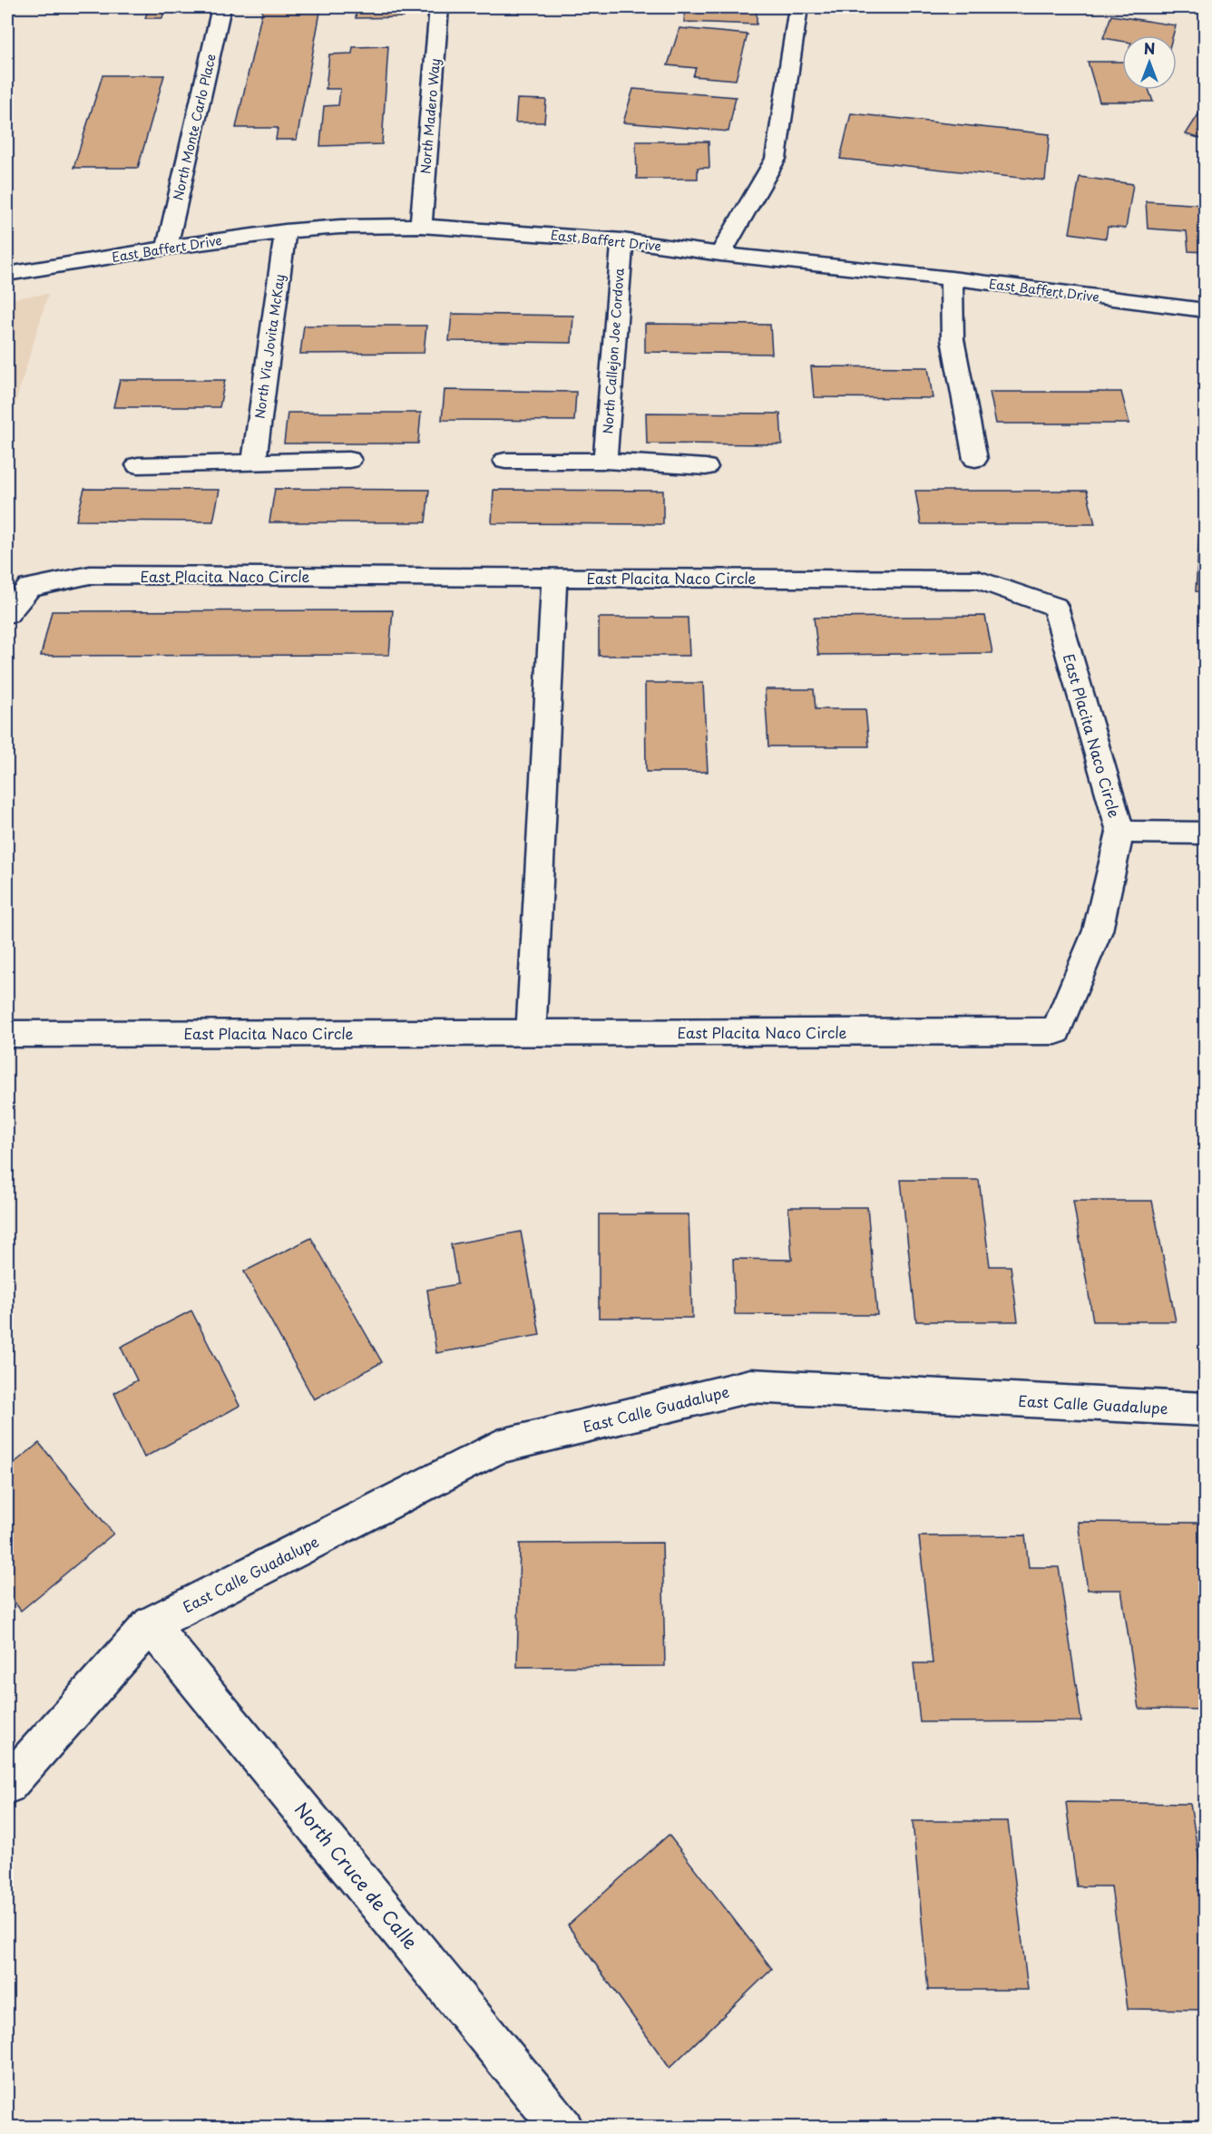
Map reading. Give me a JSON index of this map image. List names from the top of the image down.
{
  "streets": {
    "street": [
      "North Madero Way",
      "North Monte Carlo Place",
      "East Baffert Drive",
      "North Via Jovita McKay",
      "North Callejon Joe Cordova",
      "East Placita Naco Circle",
      "East Calle Guadalupe",
      "North Cruce de Calle"
    ]
  },
  "crossings": [
    ["North Madero Way", "East Baffert Drive"],
    ["North Monte Carlo Place", "East Baffert Drive"],
    ["East Baffert Drive", "North Via Jovita McKay"],
    ["East Baffert Drive", "North Callejon Joe Cordova"],
    ["East Calle Guadalupe", "North Cruce de Calle"]
  ],
  "north": "top"
}
